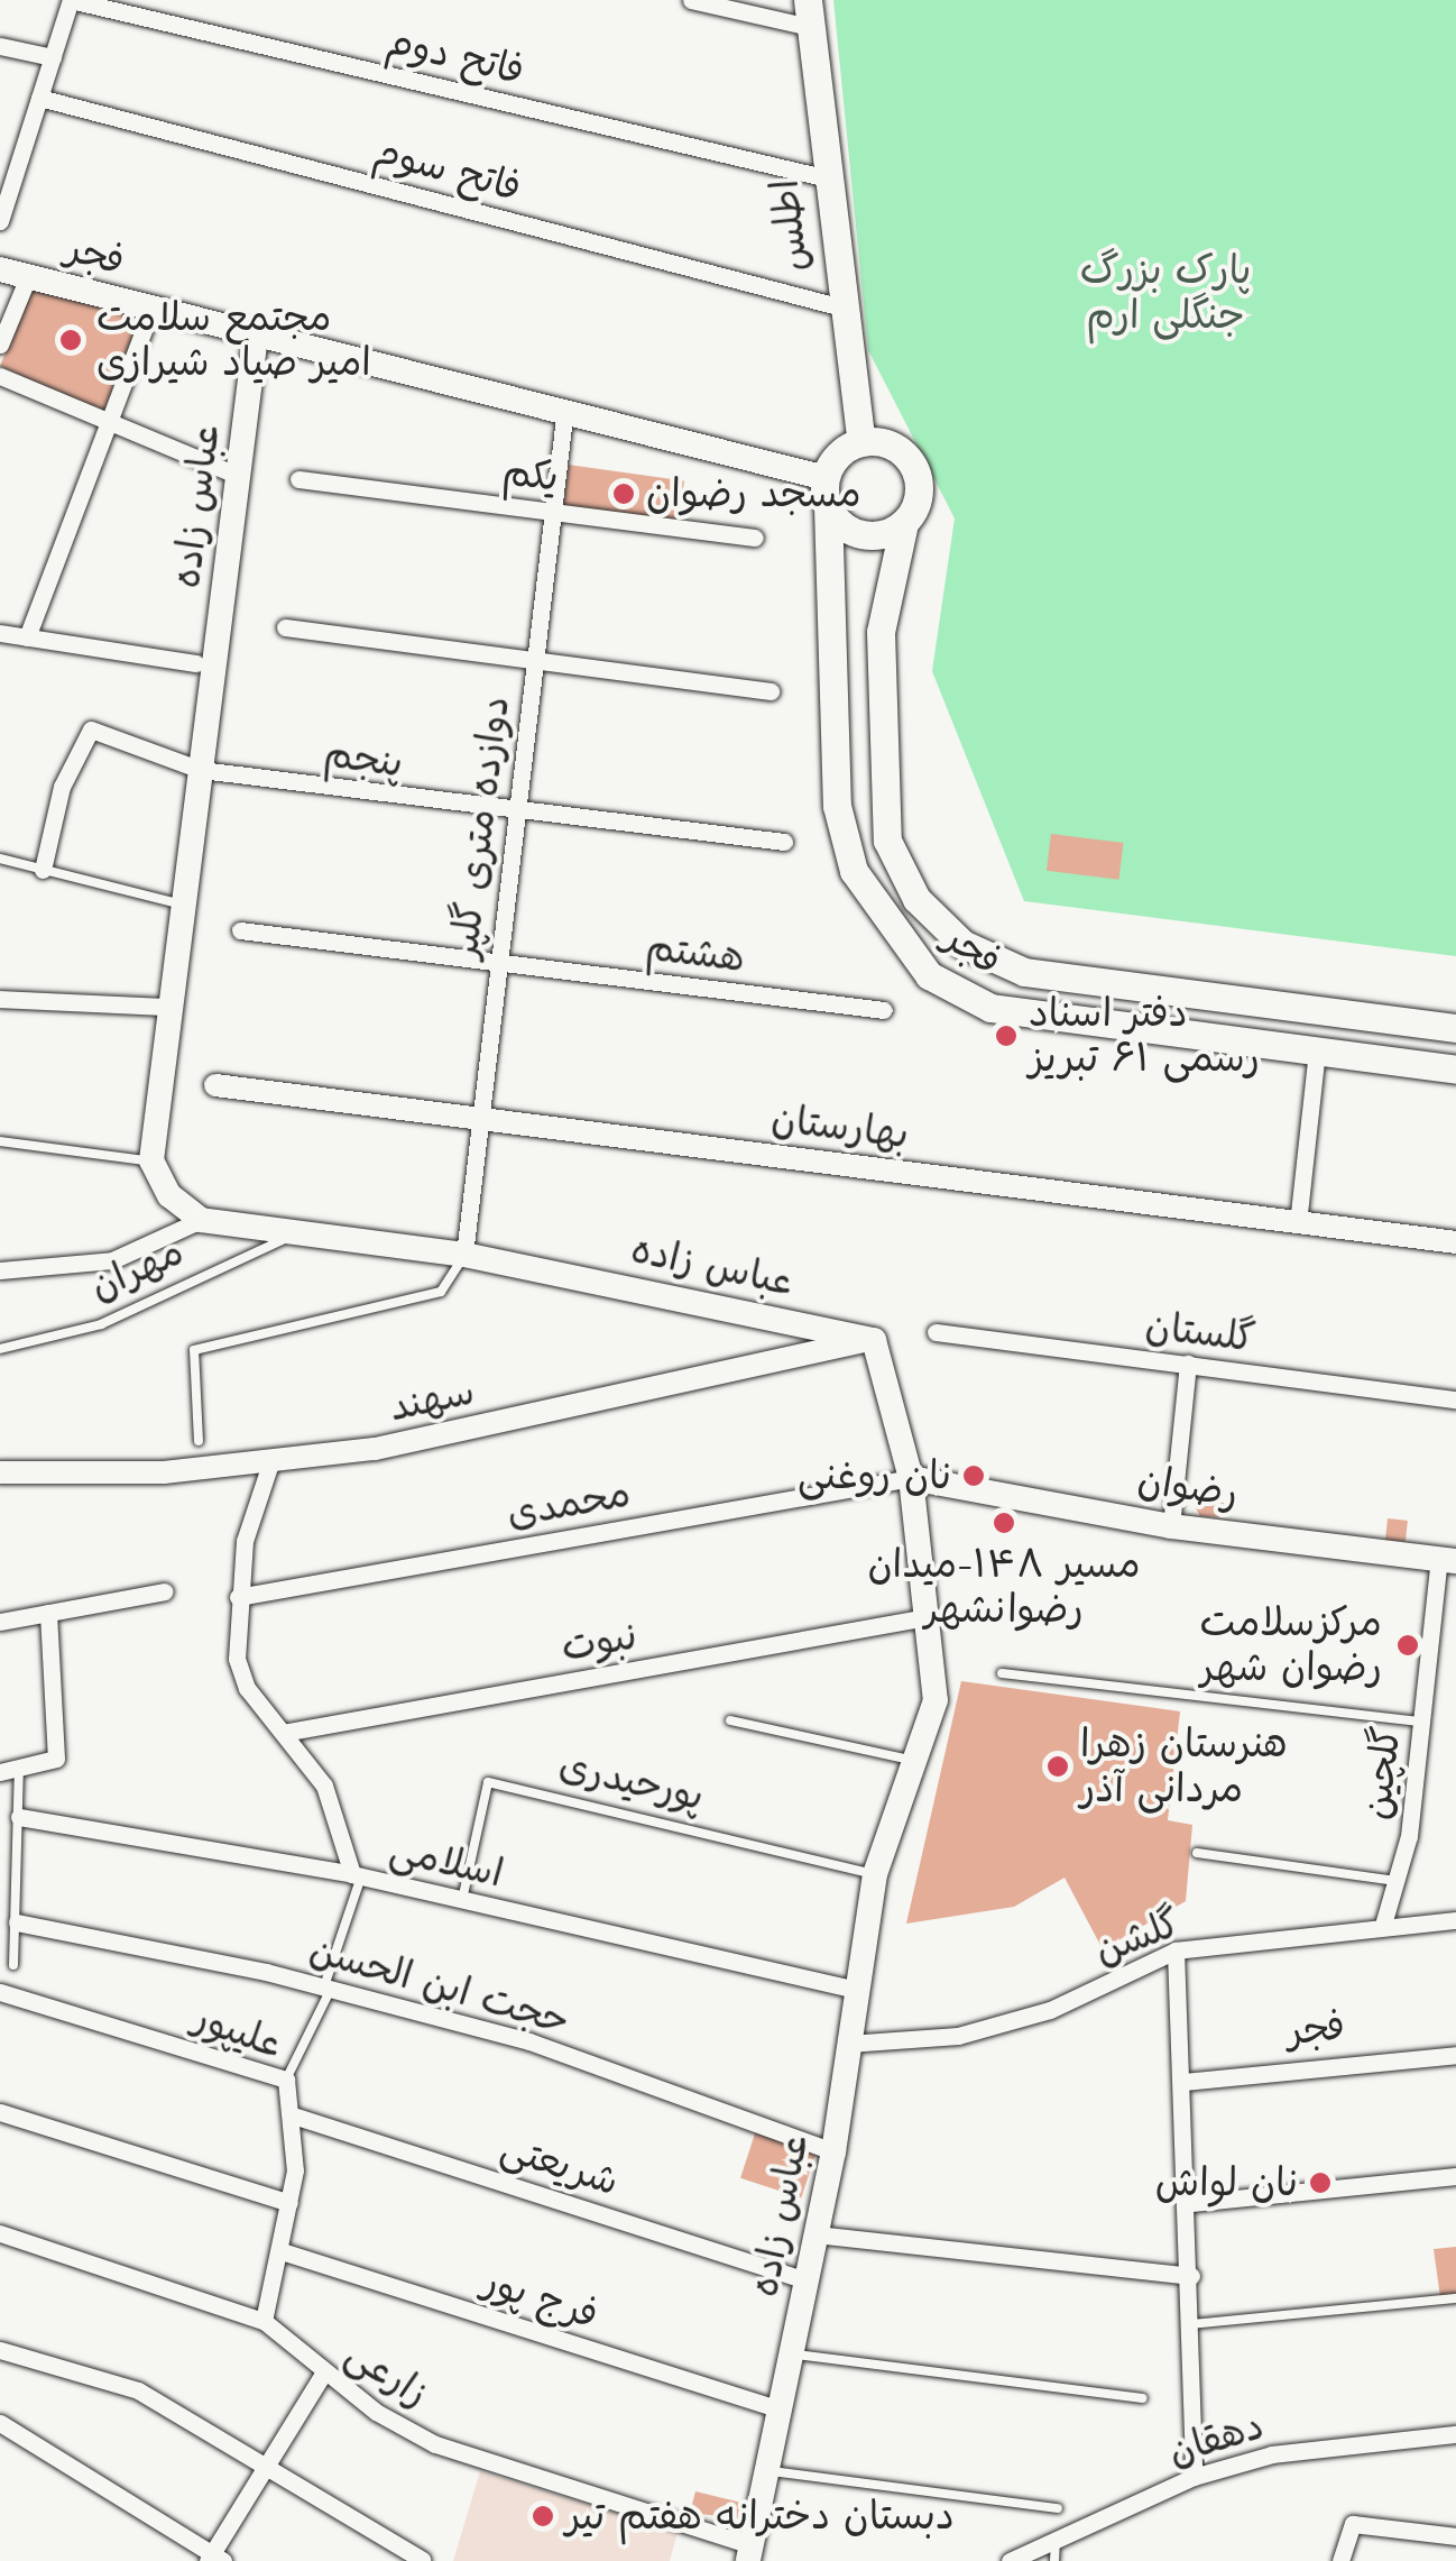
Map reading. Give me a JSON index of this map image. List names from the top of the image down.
{
  "streets": {
    "main road": [
      "اطلس",
      "فجر",
      "عباس زاده",
      "رضوان"
    ],
    "street": [
      "فاتح دوم",
      "فاتح سوم",
      "یکم",
      "پنجم",
      "دوازده متری گلپر",
      "هشتم",
      "بهارستان",
      "مهران",
      "گلستان",
      "سهند",
      "محمدی",
      "نبوت",
      "گلچین",
      "اسلامی",
      "گلشن",
      "حجت ابن الحسن",
      "علیپور",
      "شریعتی",
      "فرج پور",
      "زارعی",
      "دهقان"
    ],
    "lane": ["پورحیدری"]
  },
  "crossings": [
    ["فاتح دوم", "اطلس"],
    ["فاتح سوم", "اطلس"],
    ["اطلس", "فجر"],
    ["فجر", "عباس زاده"],
    ["فجر", "دوازده متری گلپر"],
    ["یکم", "دوازده متری گلپر"],
    ["عباس زاده", "پنجم"],
    ["عباس زاده", "دوازده متری گلپر"],
    ["عباس زاده", "مهران"],
    ["عباس زاده", "سهند"],
    ["عباس زاده", "رضوان"],
    ["عباس زاده", "محمدی"],
    ["عباس زاده", "نبوت"],
    ["عباس زاده", "پورحیدری"],
    ["عباس زاده", "اسلامی"],
    ["عباس زاده", "گلشن"],
    ["عباس زاده", "حجت ابن الحسن"],
    ["عباس زاده", "شریعتی"],
    ["عباس زاده", "فرج پور"],
    ["عباس زاده", "زارعی"],
    ["پنجم", "دوازده متری گلپر"],
    ["دوازده متری گلپر", "هشتم"],
    ["دوازده متری گلپر", "بهارستان"],
    ["رضوان", "محمدی"],
    ["رضوان", "گلچین"],
    ["گلچین", "گلشن"],
    ["پورحیدری", "اسلامی"],
    ["علیپور", "شریعتی"],
    ["علیپور", "فرج پور"],
    ["علیپور", "زارعی"]
  ],
  "parks": ["پارک بزرگ جنگلی ارم"],
  "places": [
    "مجتمع سلامت امیر صیاد شیرازی",
    "مسجد رضوان",
    "دفتر اسناد رسمی ۶۱ تبریز",
    "نان روغنی",
    "مسیر ۱۴۸-میدان رضوانشهر",
    "مرکزسلامت رضوان شهر",
    "هنرستان زهرا مردانی آذر",
    "نان لواش",
    "دبستان دخترانه هفتم تیر"
  ]
}
